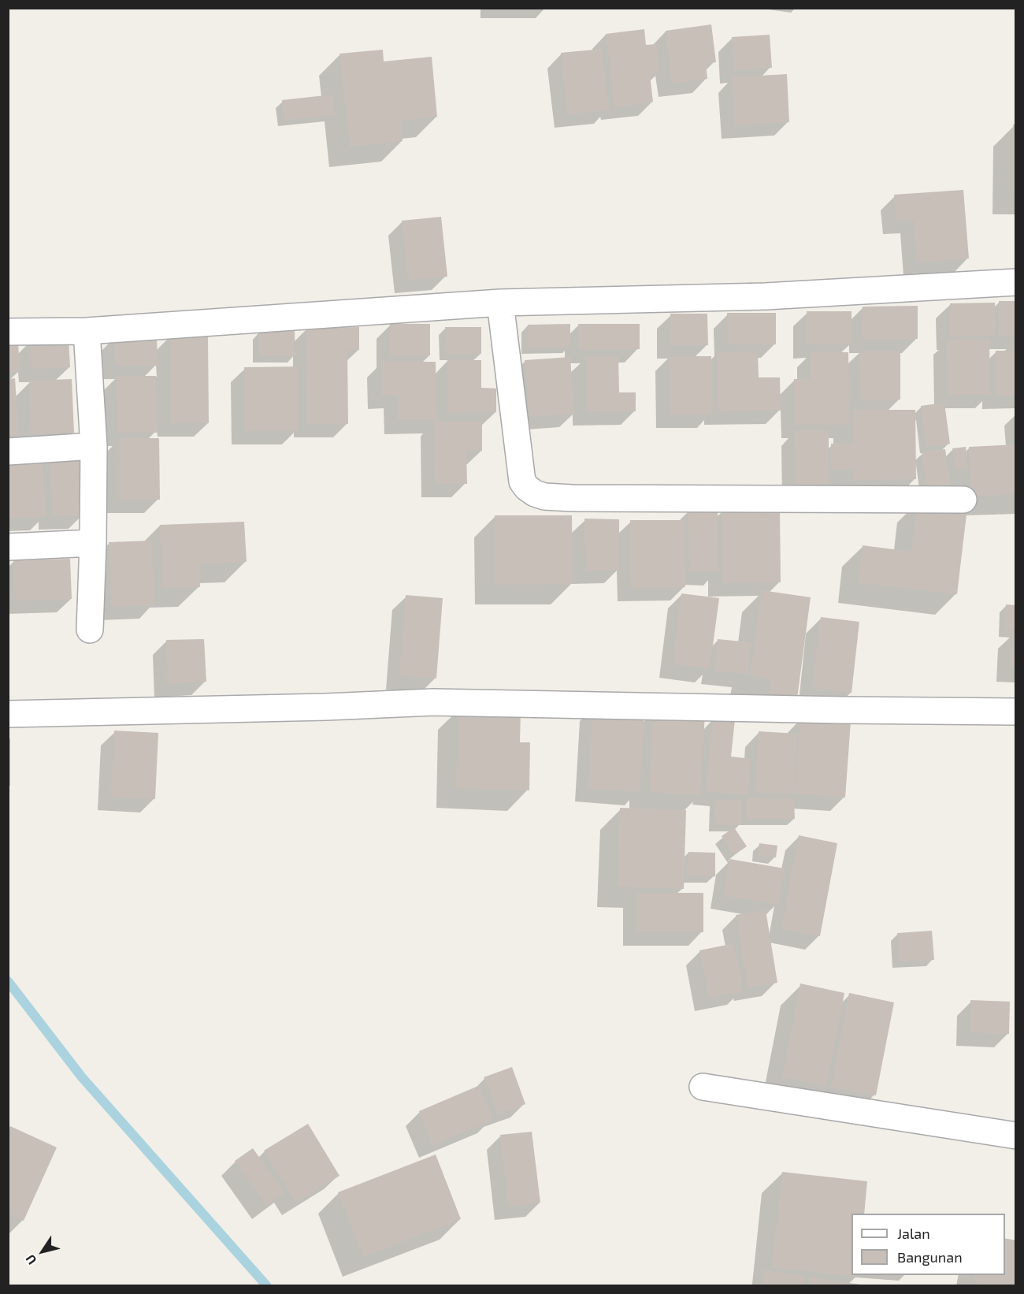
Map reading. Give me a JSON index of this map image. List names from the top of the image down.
{
  "legend": ["Jalan", "Bangunan"],
  "north": "bottom left"
}
